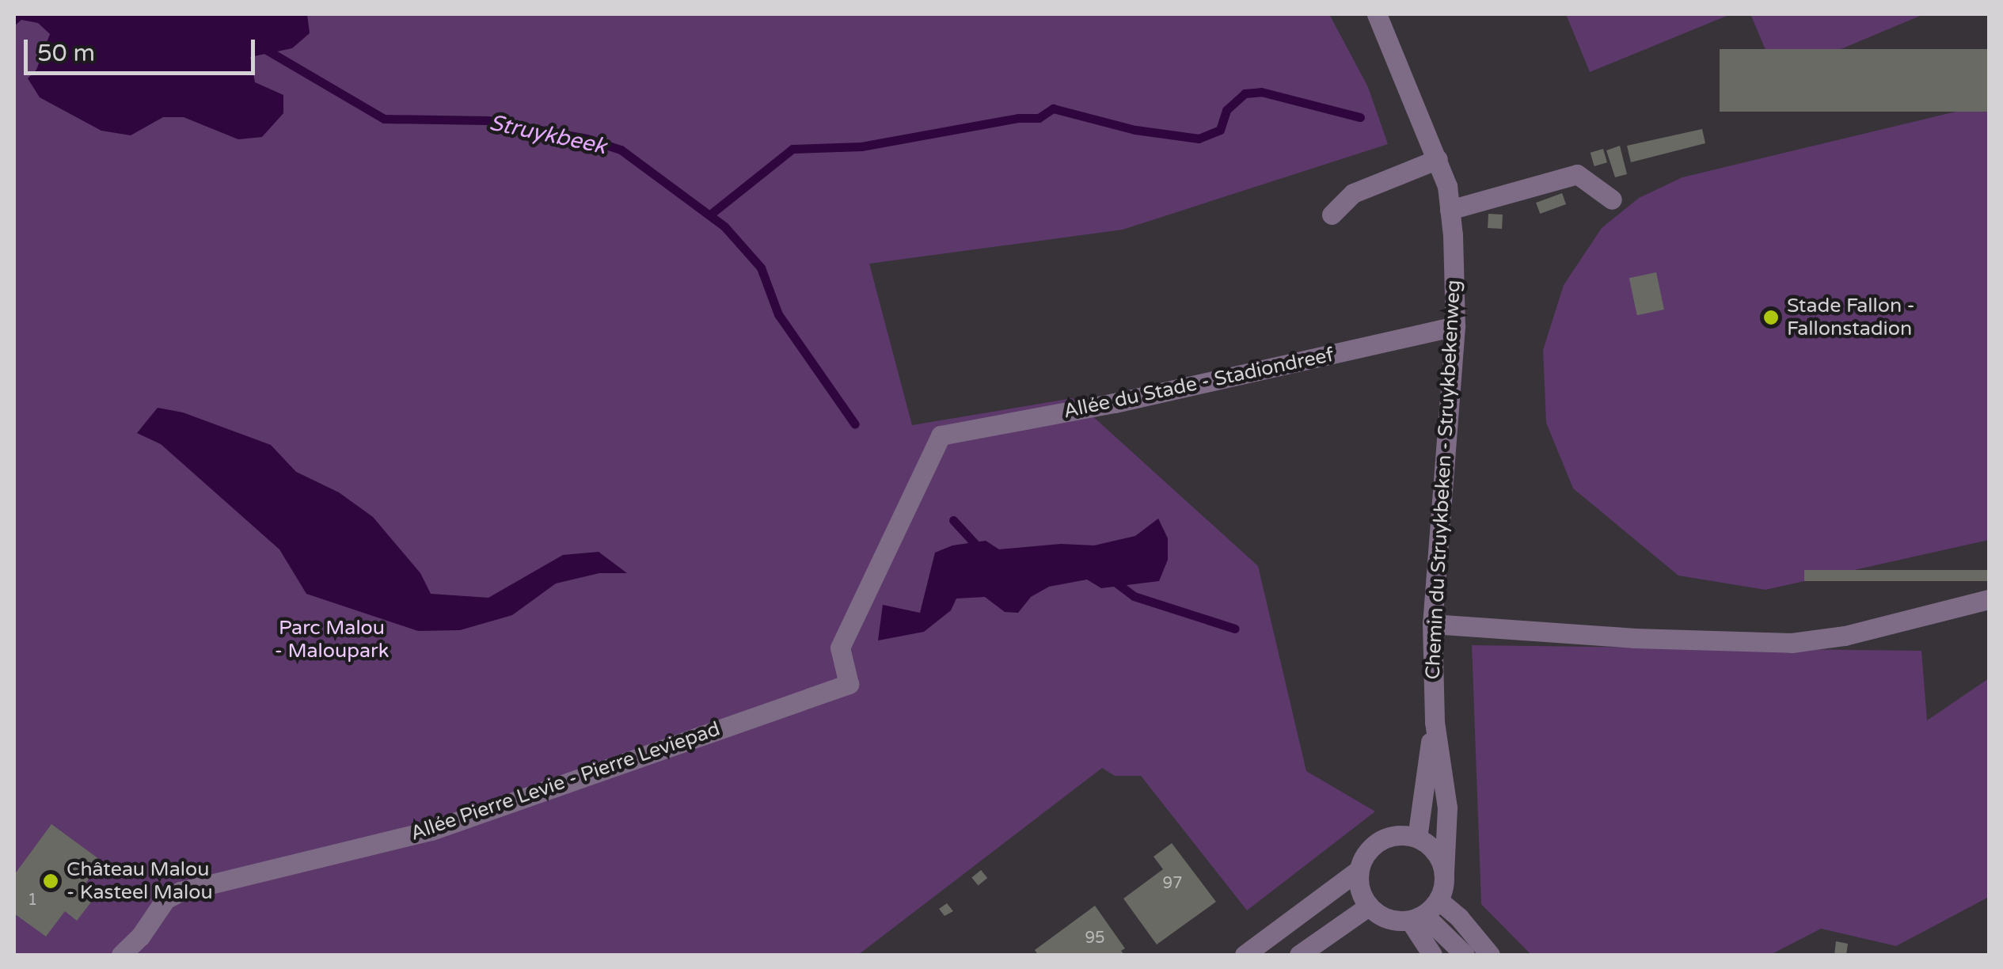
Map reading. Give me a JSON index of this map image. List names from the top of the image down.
{
  "streets": {
    "street": ["Allée du Stade - Stadiondreef", "Chemin du Struykbeken - Struykbekenweg", "Allée Pierre Levie - Pierre Leviepad"]
  },
  "crossings": [
    ["Allée du Stade - Stadiondreef", "Chemin du Struykbeken - Struykbekenweg"],
    ["Allée du Stade - Stadiondreef", "Allée Pierre Levie - Pierre Leviepad"]
  ],
  "water": ["Struykbeek"],
  "parks": ["Parc Malou - Maloupark"],
  "places": ["Stade Fallon - Fallonstadion", "Château Malou - Kasteel Malou"],
  "house_numbers": ["97", "1", "95"],
  "scale_bar": "50 m"
}
